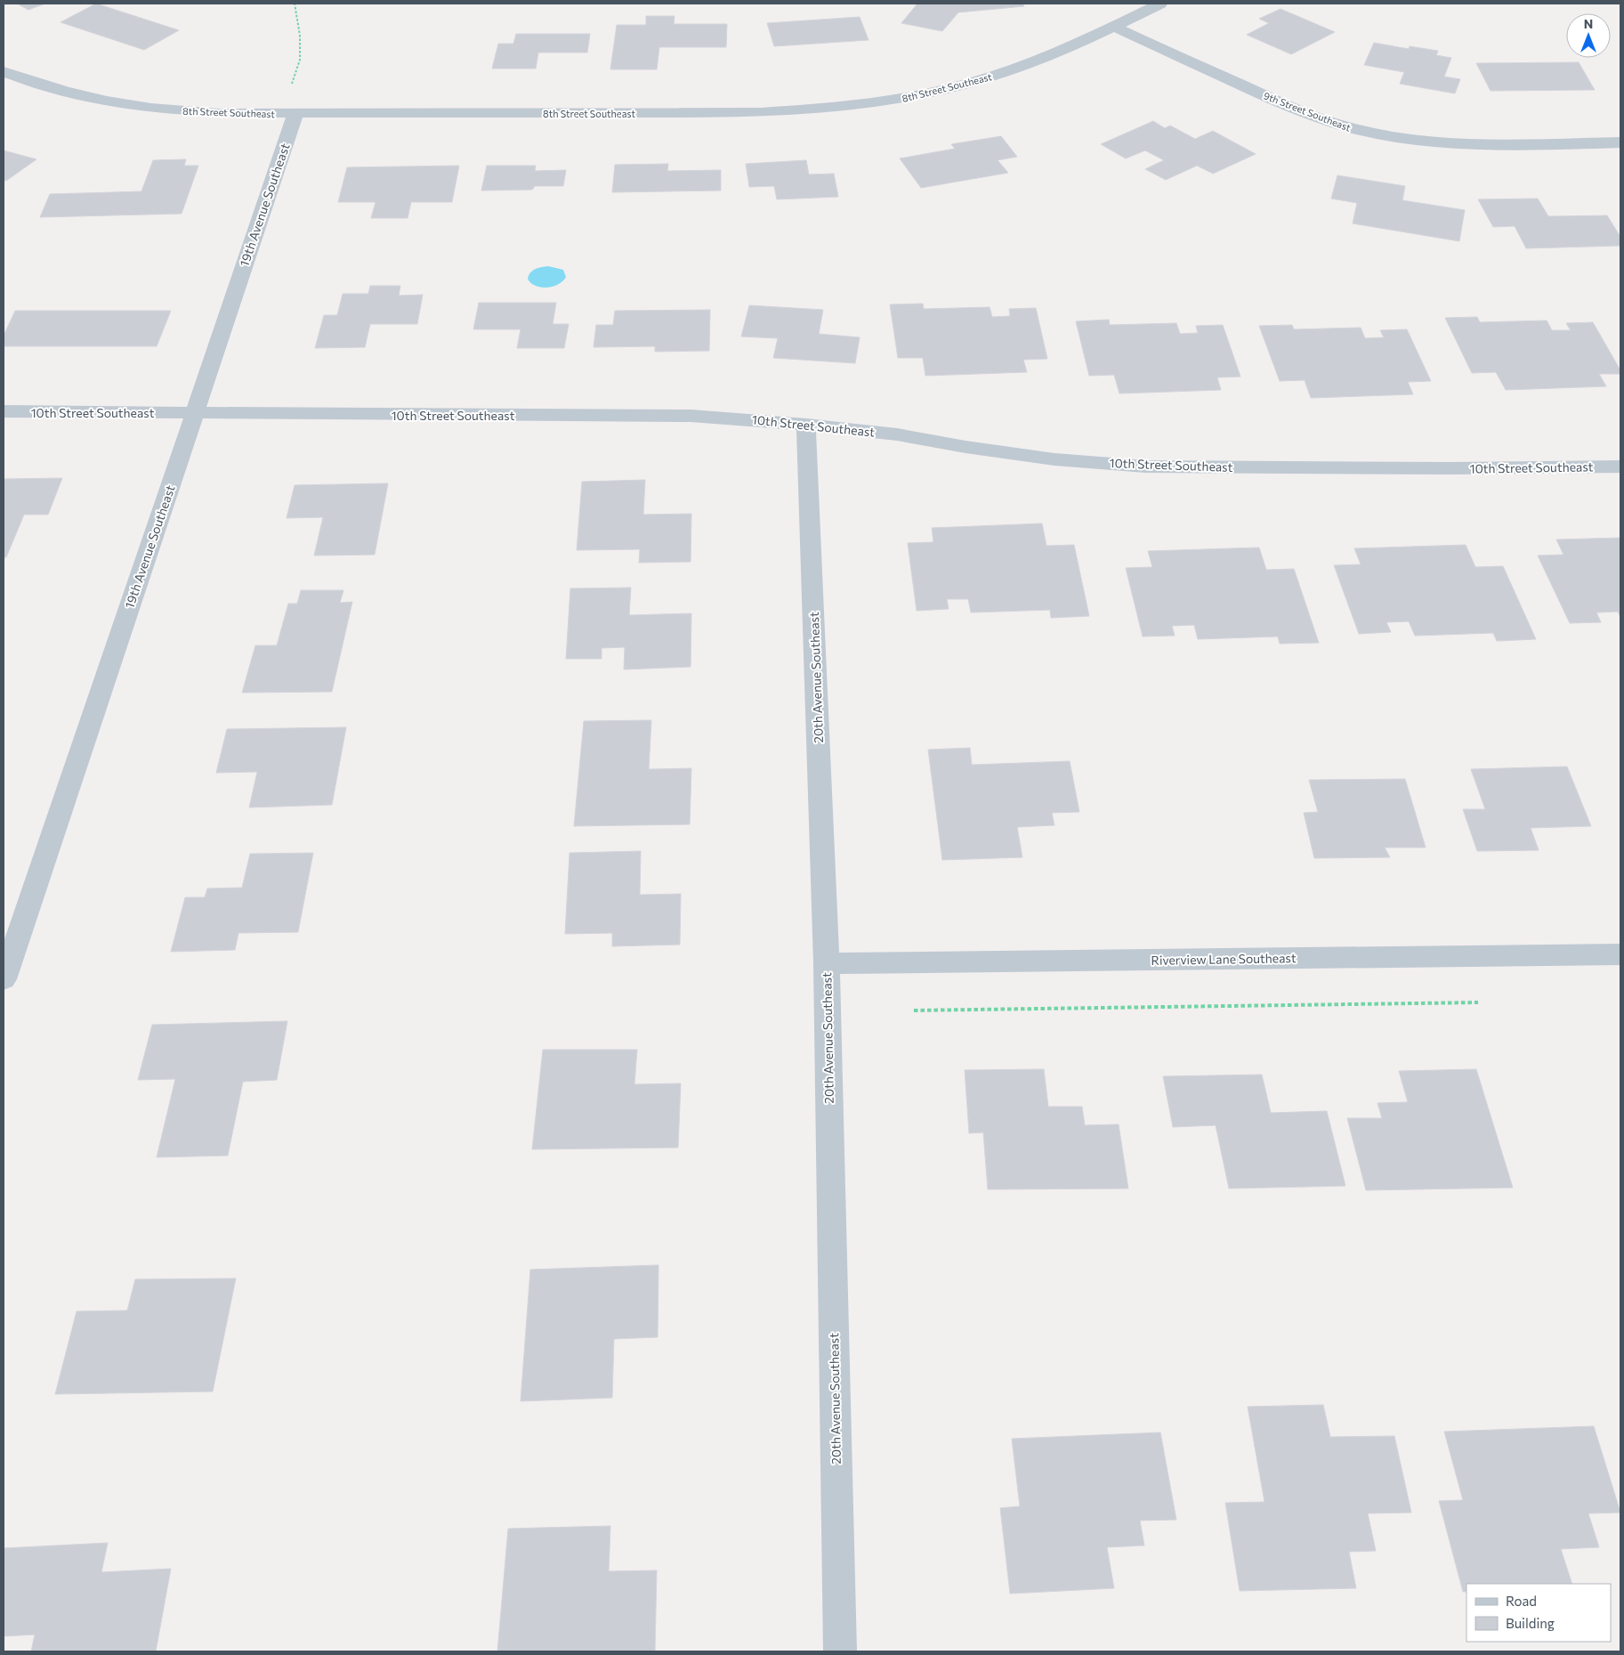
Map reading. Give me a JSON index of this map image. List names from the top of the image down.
{
  "streets": {
    "street": [
      "8th Street Southeast",
      "9th Street Southeast",
      "19th Avenue Southeast",
      "10th Street Southeast",
      "20th Avenue Southeast",
      "Riverview Lane Southeast"
    ]
  },
  "crossings": [
    ["8th Street Southeast", "9th Street Southeast"],
    ["8th Street Southeast", "19th Avenue Southeast"],
    ["19th Avenue Southeast", "10th Street Southeast"],
    ["10th Street Southeast", "20th Avenue Southeast"],
    ["20th Avenue Southeast", "Riverview Lane Southeast"]
  ],
  "legend": ["Road", "Building"],
  "north": "top"
}
